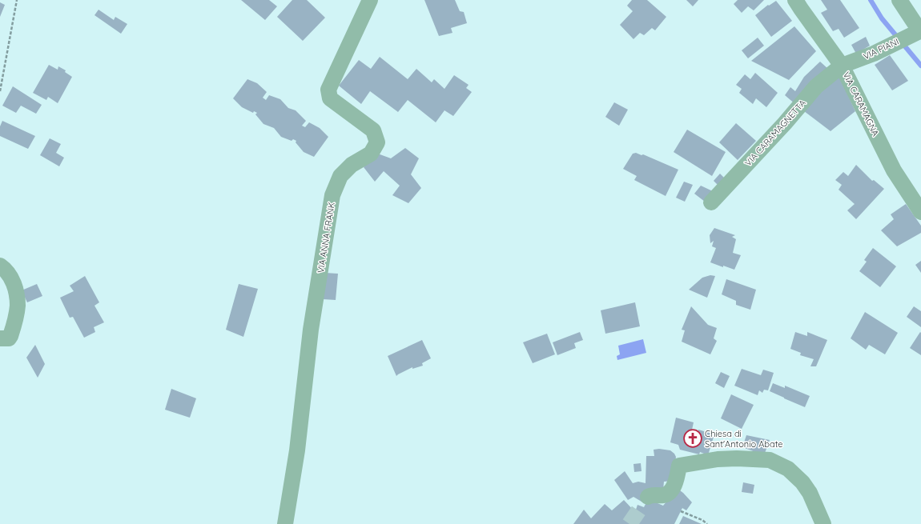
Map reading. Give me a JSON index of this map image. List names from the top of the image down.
{
  "streets": {
    "street": [
      "VIA PIANI",
      "VIA CARAMAGNA",
      "VIA CARAMAGNETTA",
      "VIA ANNA FRANK"
    ]
  },
  "crossings": [
    ["VIA PIANI", "VIA CARAMAGNA"],
    ["VIA PIANI", "VIA CARAMAGNETTA"],
    ["VIA CARAMAGNA", "VIA CARAMAGNETTA"]
  ],
  "places": {
    "church": ["Chiesa di Sant'Antonio Abate"]
  }
}
